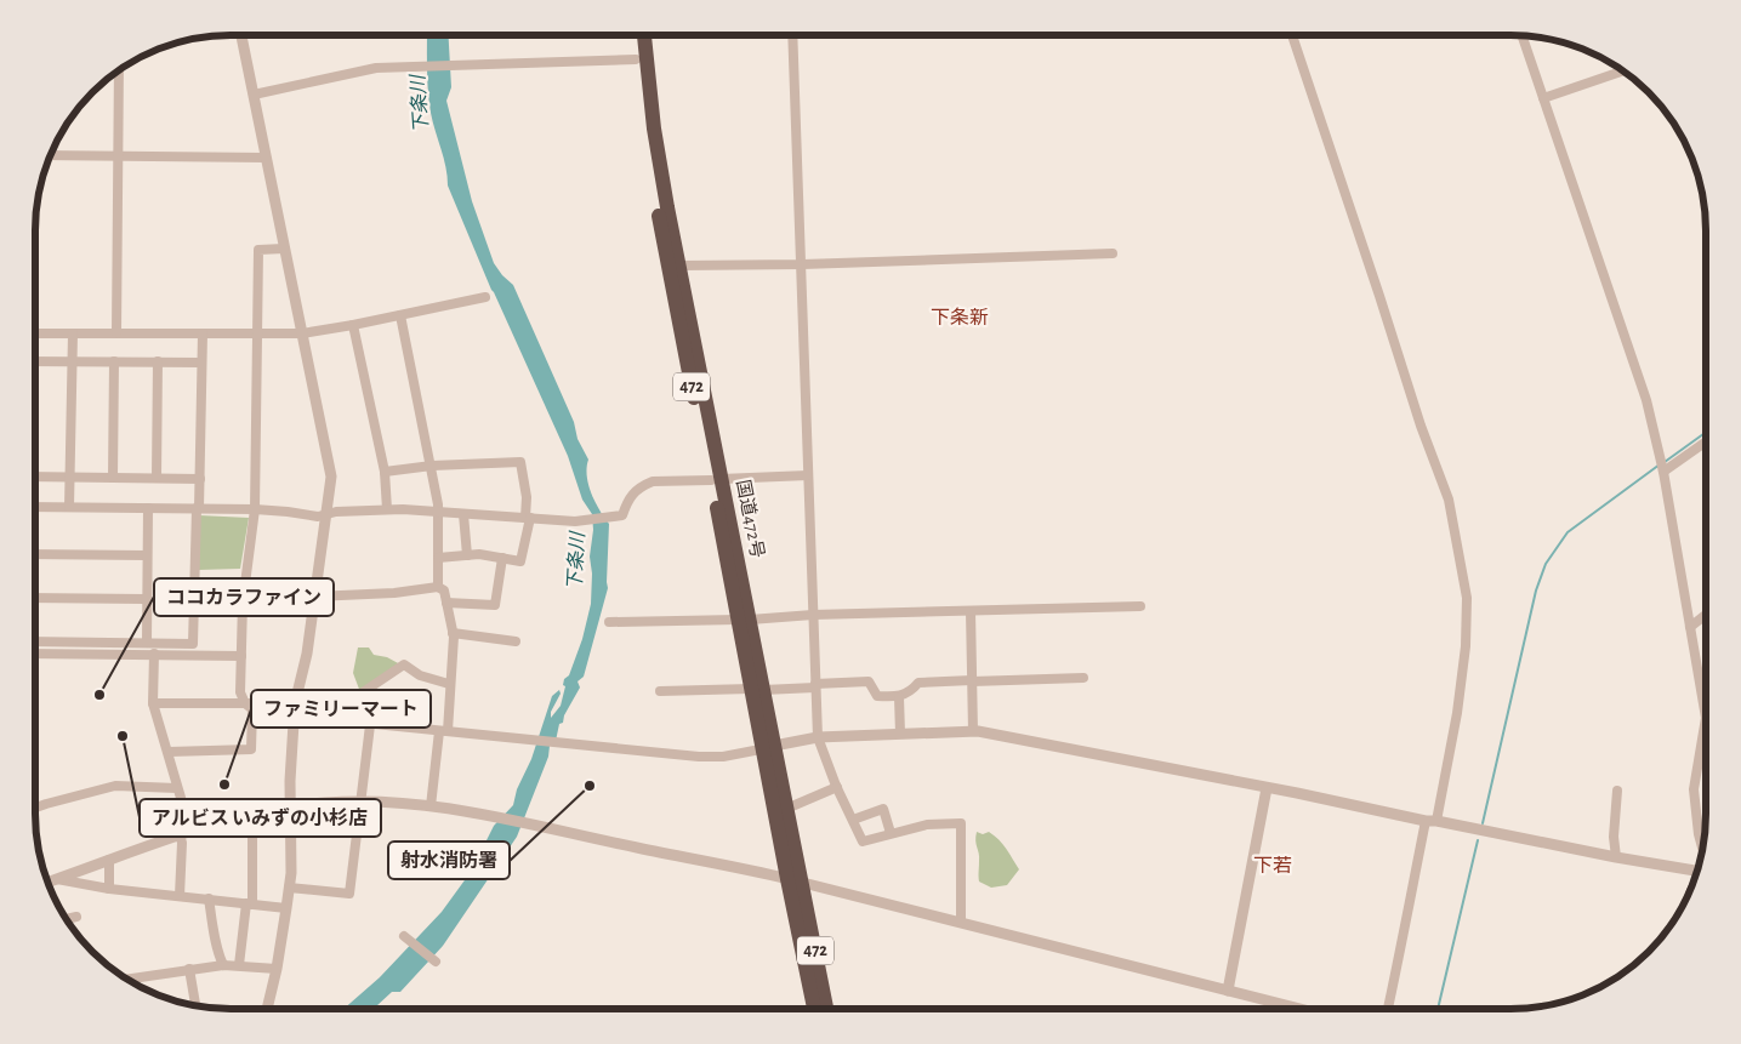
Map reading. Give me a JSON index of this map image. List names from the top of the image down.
{
  "streets": {
    "highway": ["472", "国道472号"]
  },
  "districts": ["下条新", "下若"],
  "water": ["下条川"],
  "places": [
    "ココカラファイン",
    "アルビス いみずの小杉店",
    "ファミリーマート",
    "射水消防署"
  ]
}
